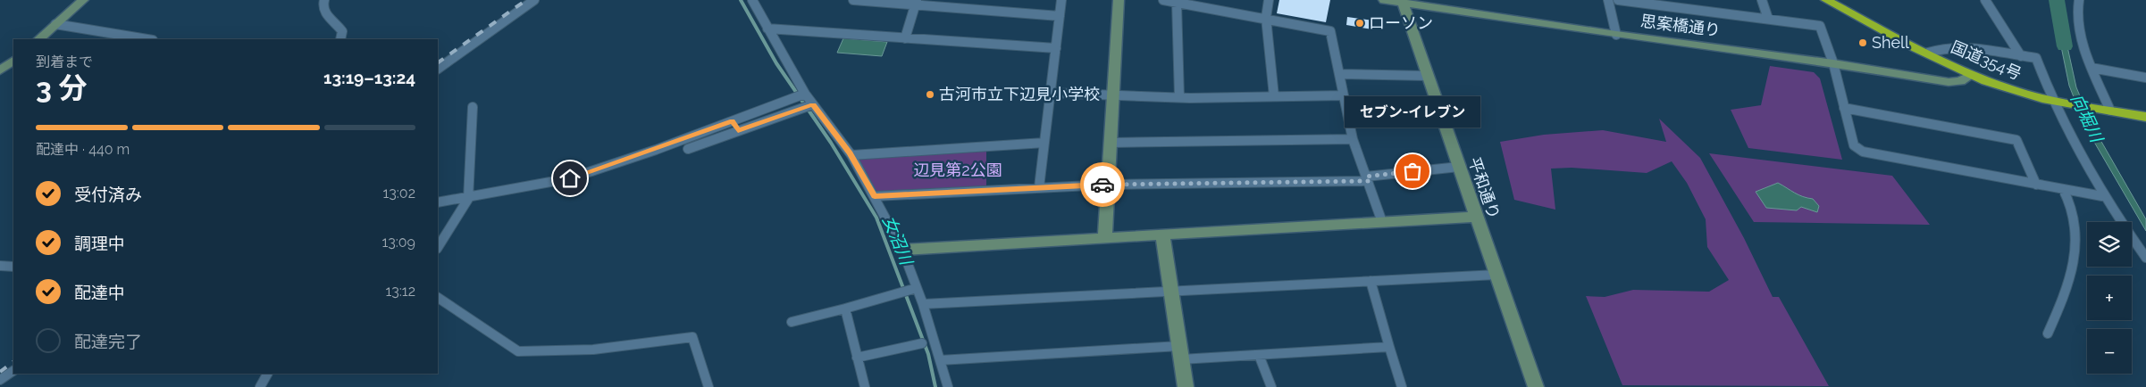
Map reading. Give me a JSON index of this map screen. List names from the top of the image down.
{
  "streets": {
    "highway": ["国道354号"],
    "street": ["思案橋通り", "平和通り"]
  },
  "crossings": [
    ["思案橋通り", "国道354号"],
    ["思案橋通り", "平和通り"]
  ],
  "water": ["向堀川", "女沼川"],
  "parks": ["辺見第2公園"],
  "places": [
    "ローソン",
    "Shell",
    "古河市立下辺見小学校",
    "セブン-イレブン"
  ],
  "page": {
    "heading": ["3 分", "到着まで", "13:19–13:24"],
    "bubble": "セブン-イレブン",
    "bar": "配達中 · 440 m",
    "list": [
      ["受付済み", "13:02"],
      ["調理中", "13:09"],
      ["配達中", "13:12"],
      "配達完了"
    ],
    "map_buttons": ["+", "−"]
  }
}
